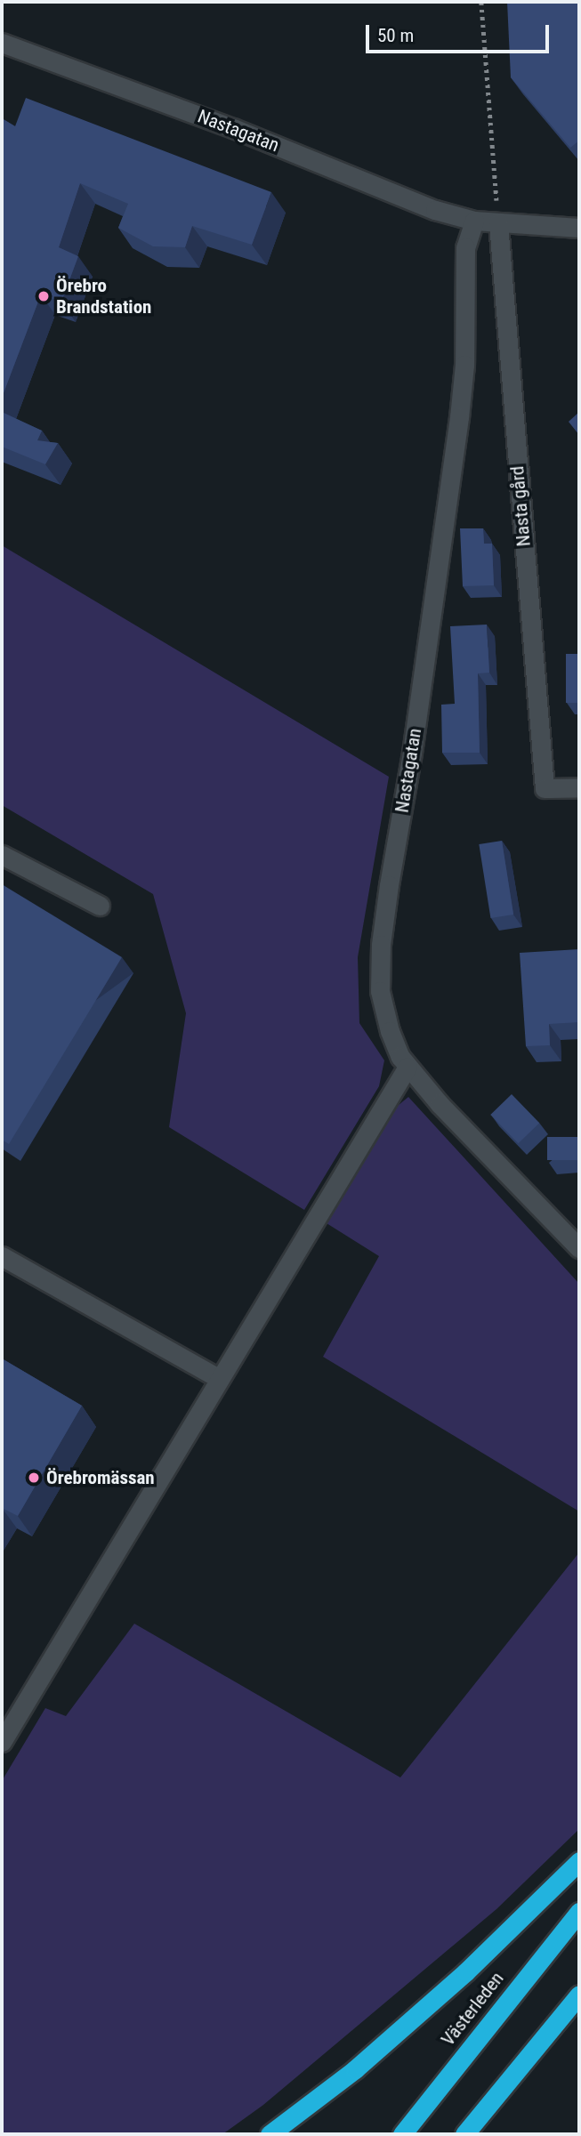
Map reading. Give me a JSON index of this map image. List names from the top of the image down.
{
  "streets": {
    "highway": ["Västerleden"],
    "street": ["Nastagatan", "Nasta gård"]
  },
  "crossings": [
    ["Nastagatan", "Nasta gård"]
  ],
  "places": ["Örebro Brandstation", "Örebromässan"],
  "scale_bar": "50 m"
}
